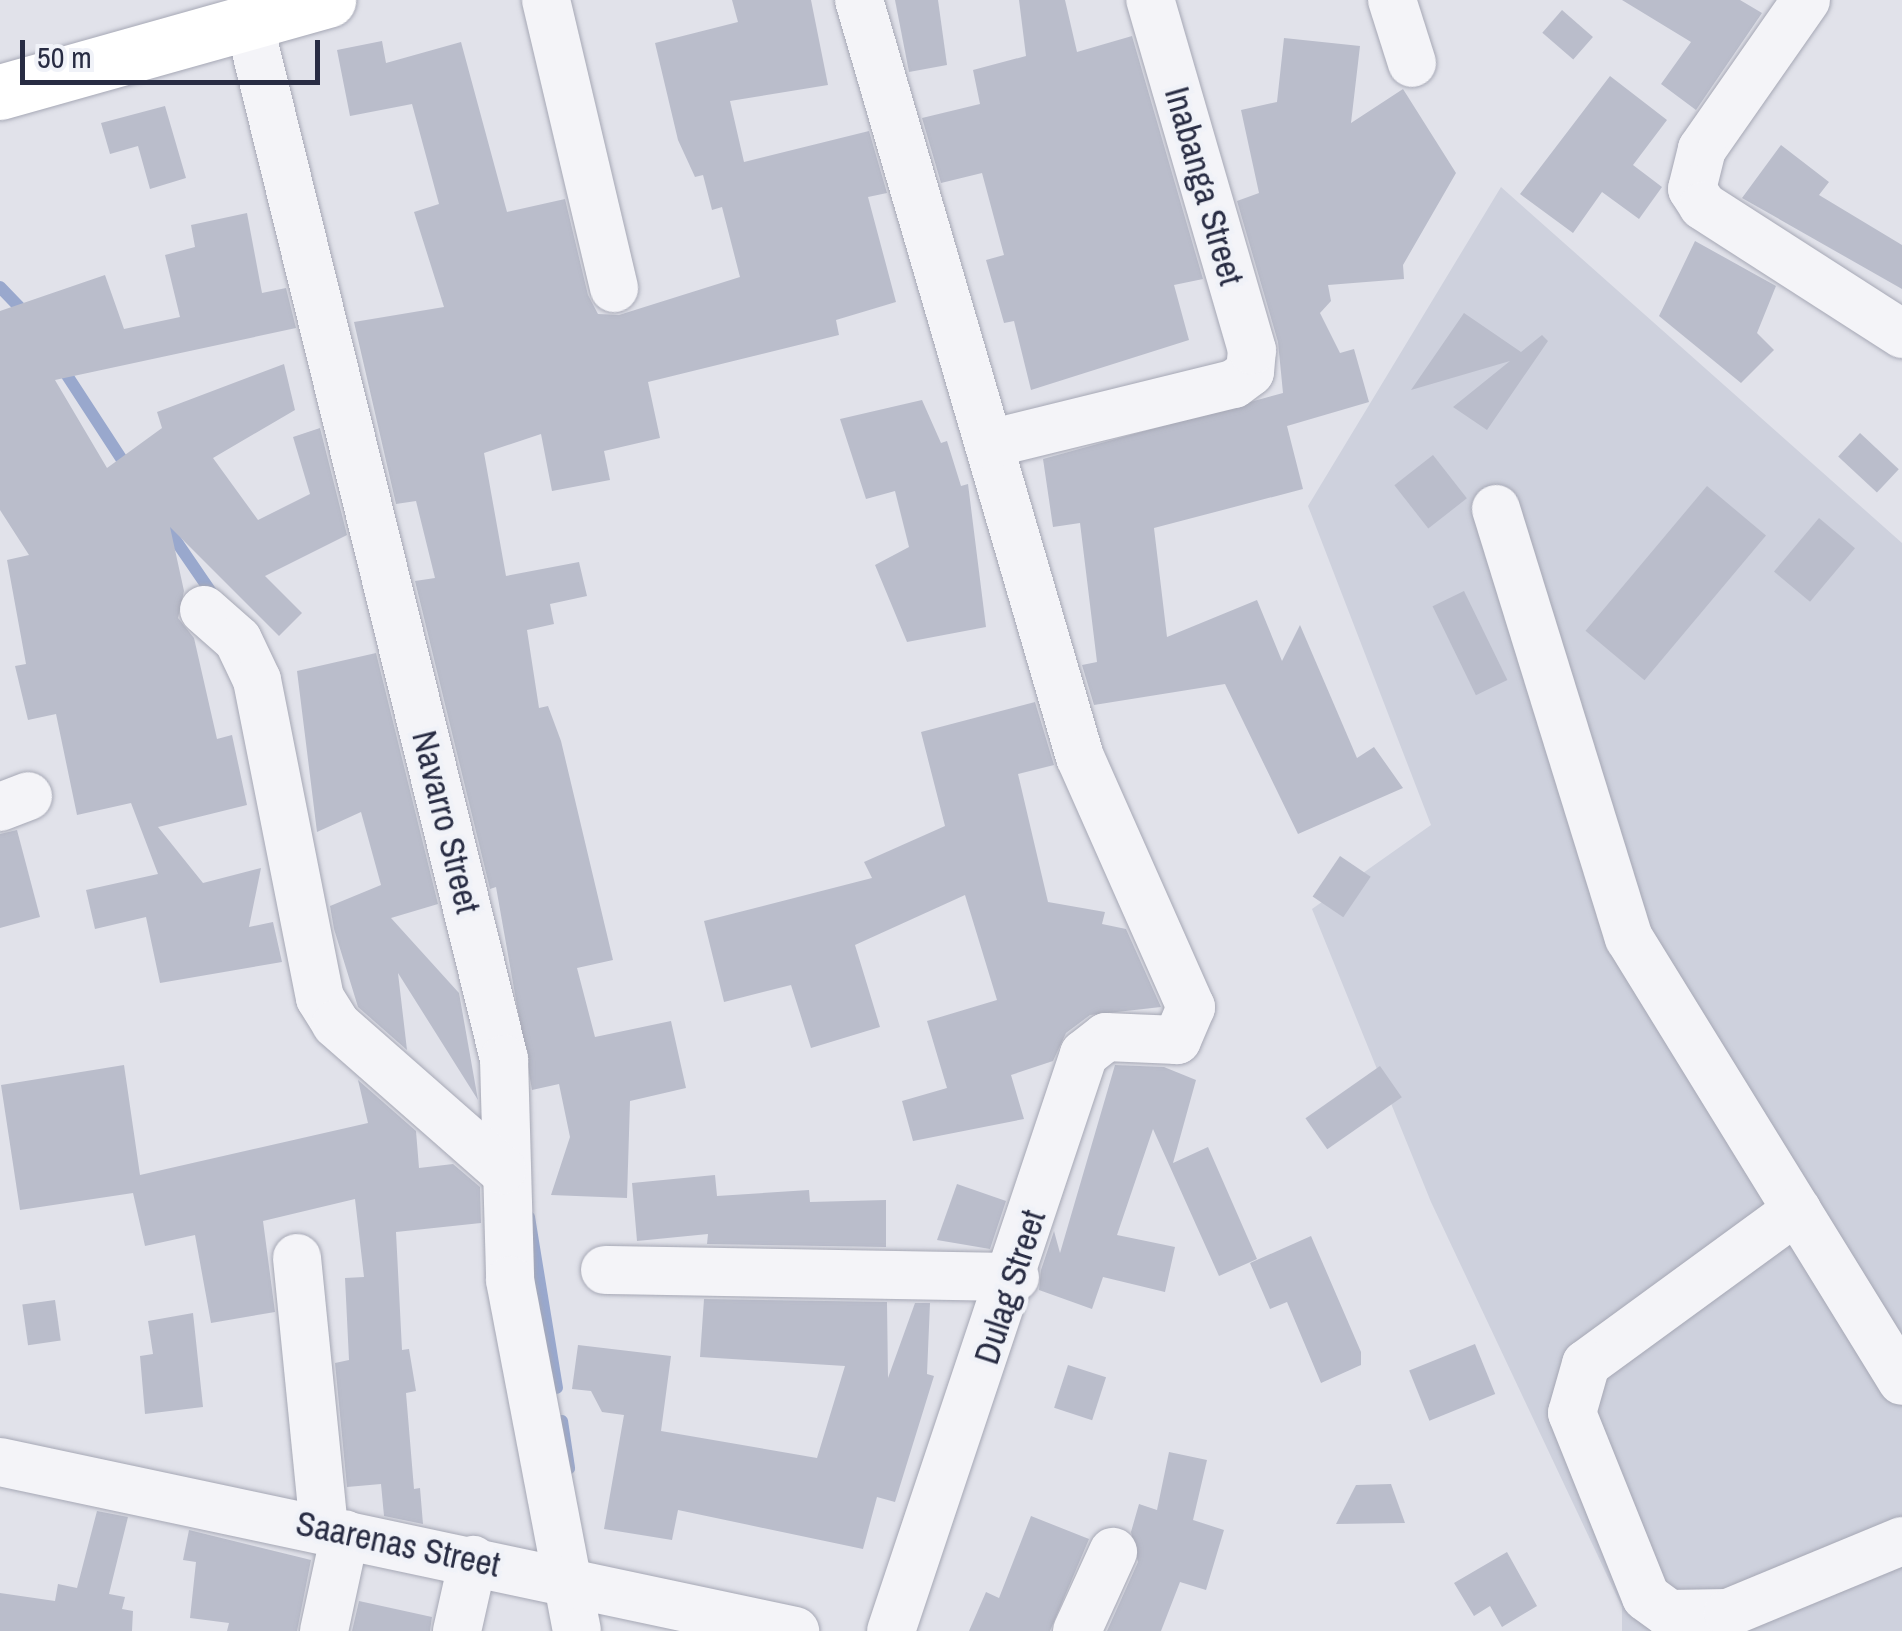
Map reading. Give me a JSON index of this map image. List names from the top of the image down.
{
  "streets": {
    "street": [
      "Inabanga Street",
      "Navarro Street",
      "Dulag Street",
      "Saarenas Street"
    ]
  },
  "crossings": [
    ["Inabanga Street", "Dulag Street"],
    ["Navarro Street", "Saarenas Street"]
  ],
  "scale_bar": "50 m"
}
